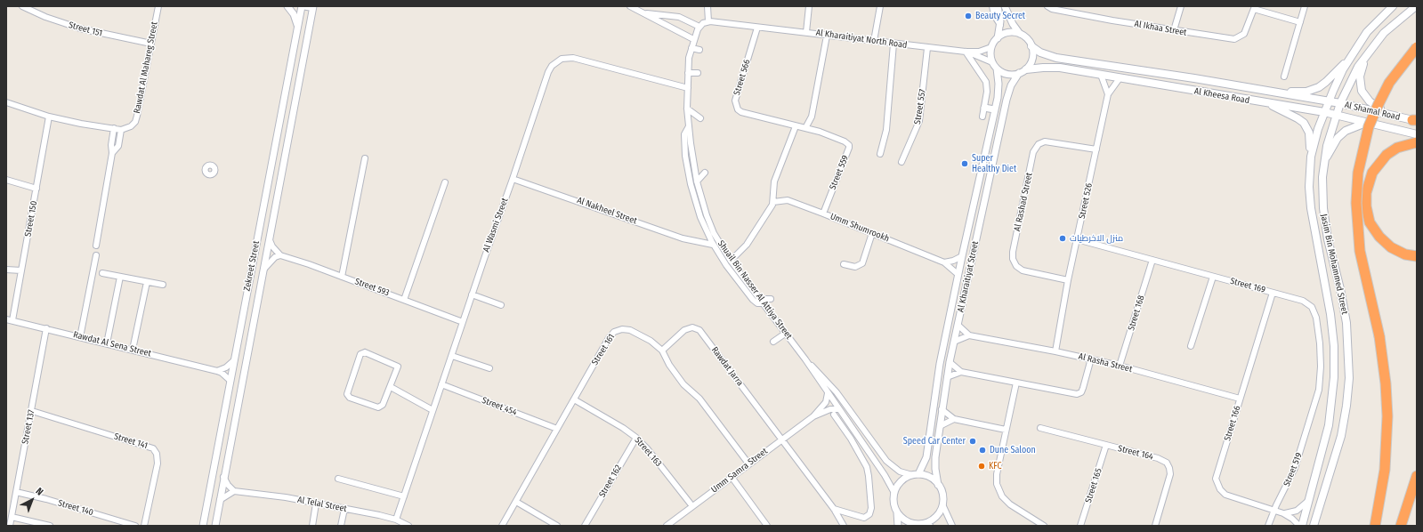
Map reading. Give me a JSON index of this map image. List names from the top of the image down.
{
  "streets": {
    "main road": ["Al Kheesa Road", "Al Shamal Road", "Jasim Bin Mohammed Street"],
    "street": [
      "Al Ikhaa Street",
      "Street 151",
      "Al Kharaitiyat North Road",
      "Rawdat Al Mahareg Street",
      "Street 566",
      "Street 557",
      "Street 559",
      "Street 526",
      "Al Rashad Street",
      "Al Nakheel Street",
      "Street 150",
      "Al Wasmi Street",
      "Umm Shumrookh",
      "Zekreet Street",
      "Al Kharaitiyat Street",
      "Street 169",
      "Street 593",
      "Shuail Bin Nasser Al Attiya Street",
      "Street 168",
      "Rawdat Al Sena Street",
      "Street 161",
      "Al Rasha Street",
      "Rawdat Jarra",
      "Street 454",
      "Street 166",
      "Street 137",
      "Street 141",
      "Street 163",
      "Street 164",
      "Street 519",
      "Umm Samra Street",
      "Street 162",
      "Street 165",
      "Al Telal Street",
      "Street 140"
    ]
  },
  "crossings": [
    ["Street 151", "Rawdat Al Mahareg Street"],
    ["Al Kharaitiyat North Road", "Street 566"],
    ["Al Kharaitiyat North Road", "Al Kheesa Road"],
    ["Al Kharaitiyat North Road", "Street 557"],
    ["Al Kharaitiyat North Road", "Al Kharaitiyat Street"],
    ["Street 566", "Street 559"],
    ["Al Kheesa Road", "Al Shamal Road"],
    ["Al Kheesa Road", "Street 526"],
    ["Al Kheesa Road", "Jasim Bin Mohammed Street"],
    ["Al Kheesa Road", "Al Kharaitiyat Street"],
    ["Al Shamal Road", "Jasim Bin Mohammed Street"],
    ["Street 559", "Umm Shumrookh"],
    ["Street 526", "Al Rashad Street"],
    ["Street 526", "Street 169"],
    ["Street 526", "Al Rasha Street"],
    ["Al Nakheel Street", "Al Wasmi Street"],
    ["Street 150", "Rawdat Al Sena Street"],
    ["Al Wasmi Street", "Street 593"],
    ["Al Wasmi Street", "Shuail Bin Nasser Al Attiya Street"],
    ["Al Wasmi Street", "Street 454"],
    ["Al Wasmi Street", "Al Telal Street"],
    ["Umm Shumrookh", "Al Kharaitiyat Street"],
    ["Jasim Bin Mohammed Street", "Street 166"],
    ["Zekreet Street", "Rawdat Al Sena Street"],
    ["Al Kharaitiyat Street", "Shuail Bin Nasser Al Attiya Street"],
    ["Street 169", "Street 168"],
    ["Street 169", "Street 166"],
    ["Street 169", "Street 519"],
    ["Shuail Bin Nasser Al Attiya Street", "Umm Samra Street"],
    ["Street 168", "Al Rasha Street"],
    ["Rawdat Al Sena Street", "Street 137"],
    ["Street 161", "Rawdat Jarra"],
    ["Street 161", "Street 454"],
    ["Street 161", "Street 163"],
    ["Street 161", "Umm Samra Street"],
    ["Al Rasha Street", "Street 166"],
    ["Rawdat Jarra", "Umm Samra Street"],
    ["Street 166", "Street 519"],
    ["Street 137", "Street 141"],
    ["Street 137", "Street 140"],
    ["Street 163", "Umm Samra Street"],
    ["Street 163", "Street 162"],
    ["Street 164", "Street 165"]
  ],
  "places": [
    "Beauty Secret",
    "Super Healthy Diet",
    "منزل الاخرطيات",
    "Speed Car Center",
    "Dune Saloon",
    "KFC"
  ],
  "north": "top right"
}
